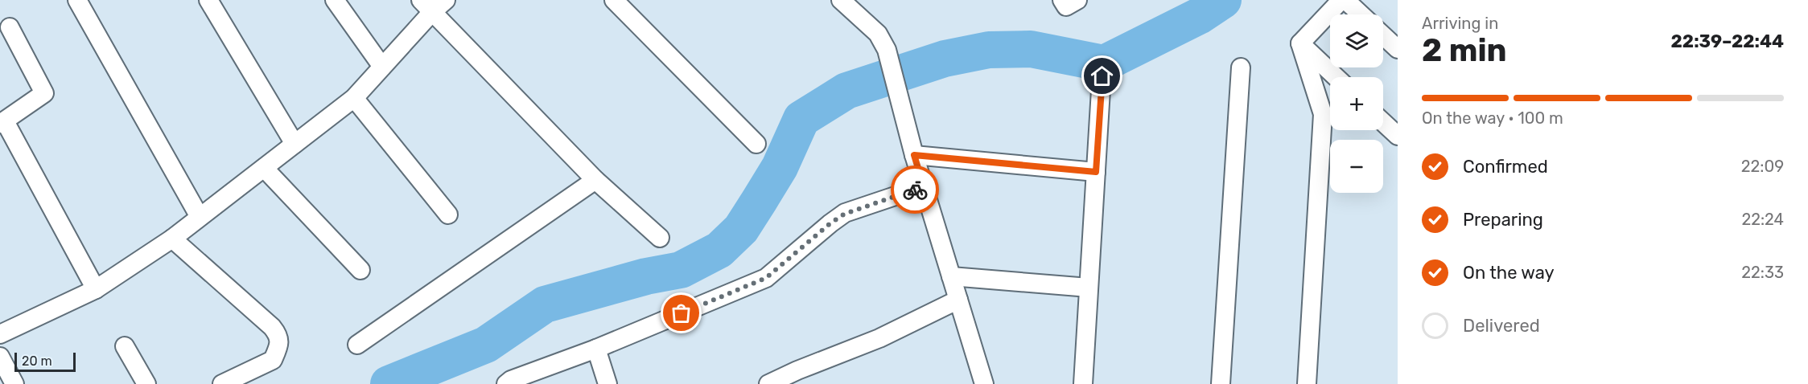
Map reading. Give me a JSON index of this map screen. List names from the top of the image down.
{
  "scale_bar": "20 m",
  "page": {
    "heading": ["2 min", "Arriving in", "22:39–22:44"],
    "map_buttons": ["+", "−"],
    "bar": "On the way · 100 m",
    "list": [
      ["Confirmed", "22:09"],
      ["Preparing", "22:24"],
      ["On the way", "22:33"],
      "Delivered"
    ],
    "scale": "20 m"
  }
}
